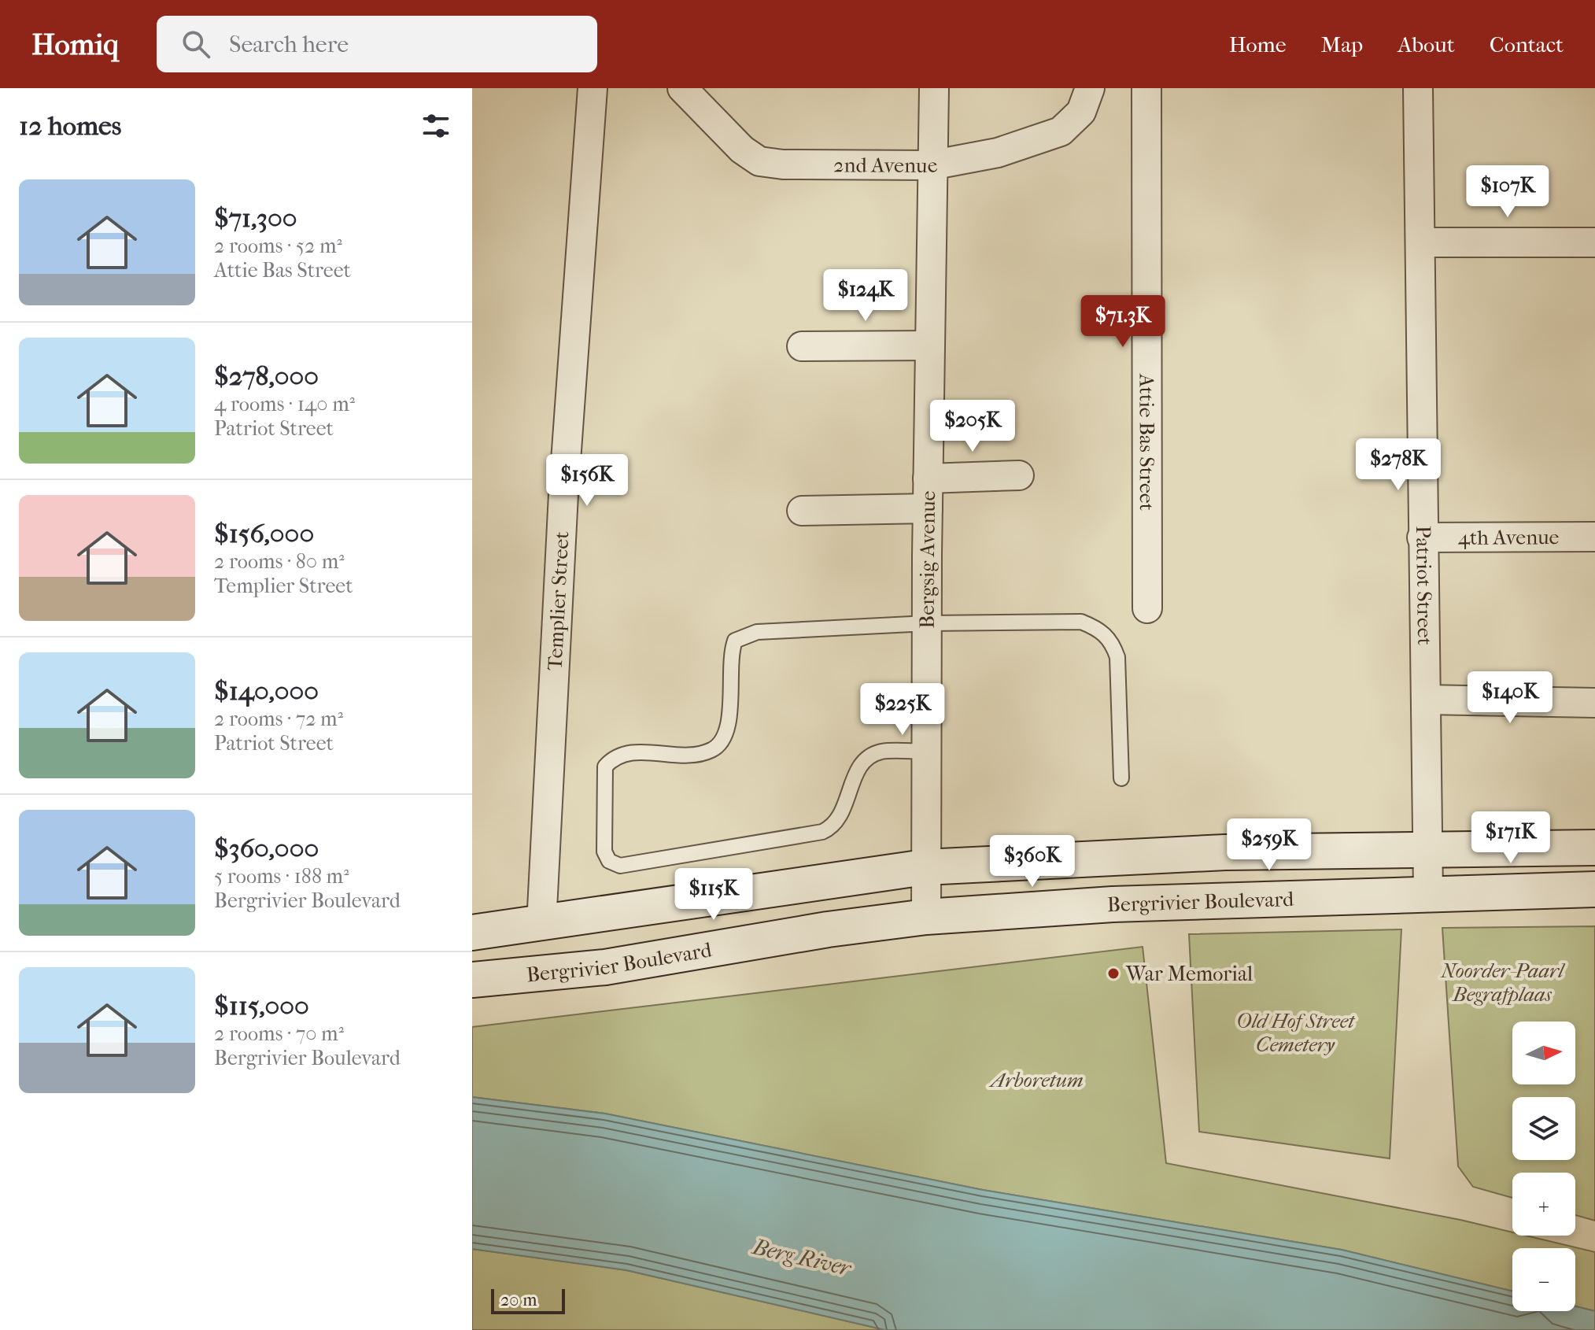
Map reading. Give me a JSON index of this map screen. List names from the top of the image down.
{
  "streets": {
    "street": [
      "2nd Avenue",
      "Attie Bas Street",
      "4th Avenue",
      "Bergsig Avenue",
      "Patriot Street",
      "Templier Street",
      "Bergrivier Boulevard"
    ]
  },
  "crossings": [
    ["2nd Avenue", "Bergsig Avenue"],
    ["4th Avenue", "Patriot Street"],
    ["Bergsig Avenue", "Bergrivier Boulevard"],
    ["Patriot Street", "Bergrivier Boulevard"]
  ],
  "water": ["Berg River"],
  "parks": ["Noorder-Paarl Begrafplaas", "Old Hof Street Cemetery", "Arboretum"],
  "places": ["War Memorial"],
  "scale_bar": "20 m",
  "north": "right",
  "page": {
    "header": "Homiq",
    "search": "Search here",
    "nav": [
      "Home",
      "Map",
      "About",
      "Contact"
    ],
    "heading": "12 homes",
    "list": [
      {
        "name": "$71,300",
        "note": "2 rooms · 52 m² · Attie Bas Street"
      },
      {
        "name": "$278,000",
        "note": "4 rooms · 140 m² · Patriot Street"
      },
      {
        "name": "$156,000",
        "note": "2 rooms · 80 m² · Templier Street"
      },
      {
        "name": "$140,000",
        "note": "2 rooms · 72 m² · Patriot Street"
      },
      {
        "name": "$360,000",
        "note": "5 rooms · 188 m² · Bergrivier Boulevard"
      },
      {
        "name": "$115,000",
        "note": "2 rooms · 70 m² · Bergrivier Boulevard"
      }
    ],
    "price": [
      "$107K",
      "$124K",
      "$71.3K",
      "$205K",
      "$278K",
      "$156K",
      "$140K",
      "$225K",
      "$171K",
      "$259K",
      "$360K",
      "$115K"
    ],
    "map_buttons": ["+", "−"],
    "scale": "20 m"
  }
}
